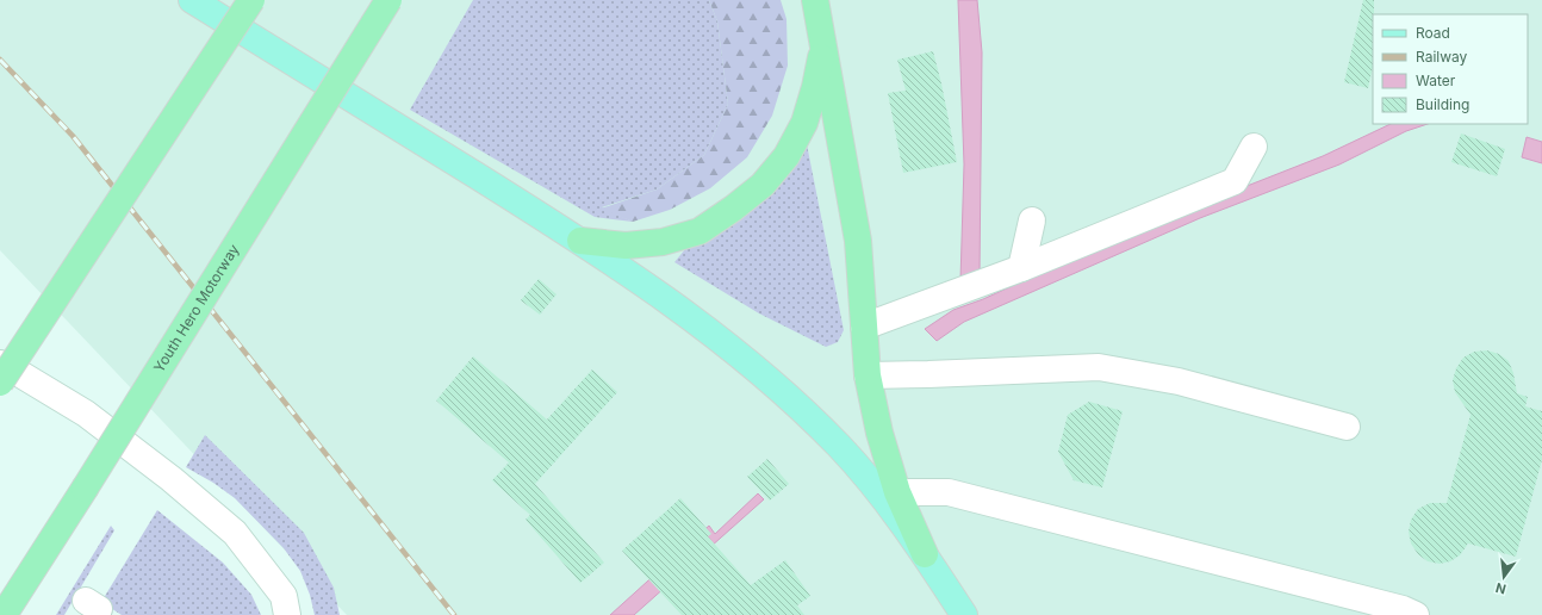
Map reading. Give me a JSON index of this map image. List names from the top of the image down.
{
  "streets": {
    "highway": ["Youth Hero Motorway"]
  },
  "legend": [
    "Road",
    "Railway",
    "Water",
    "Building"
  ],
  "north": "bottom"
}
